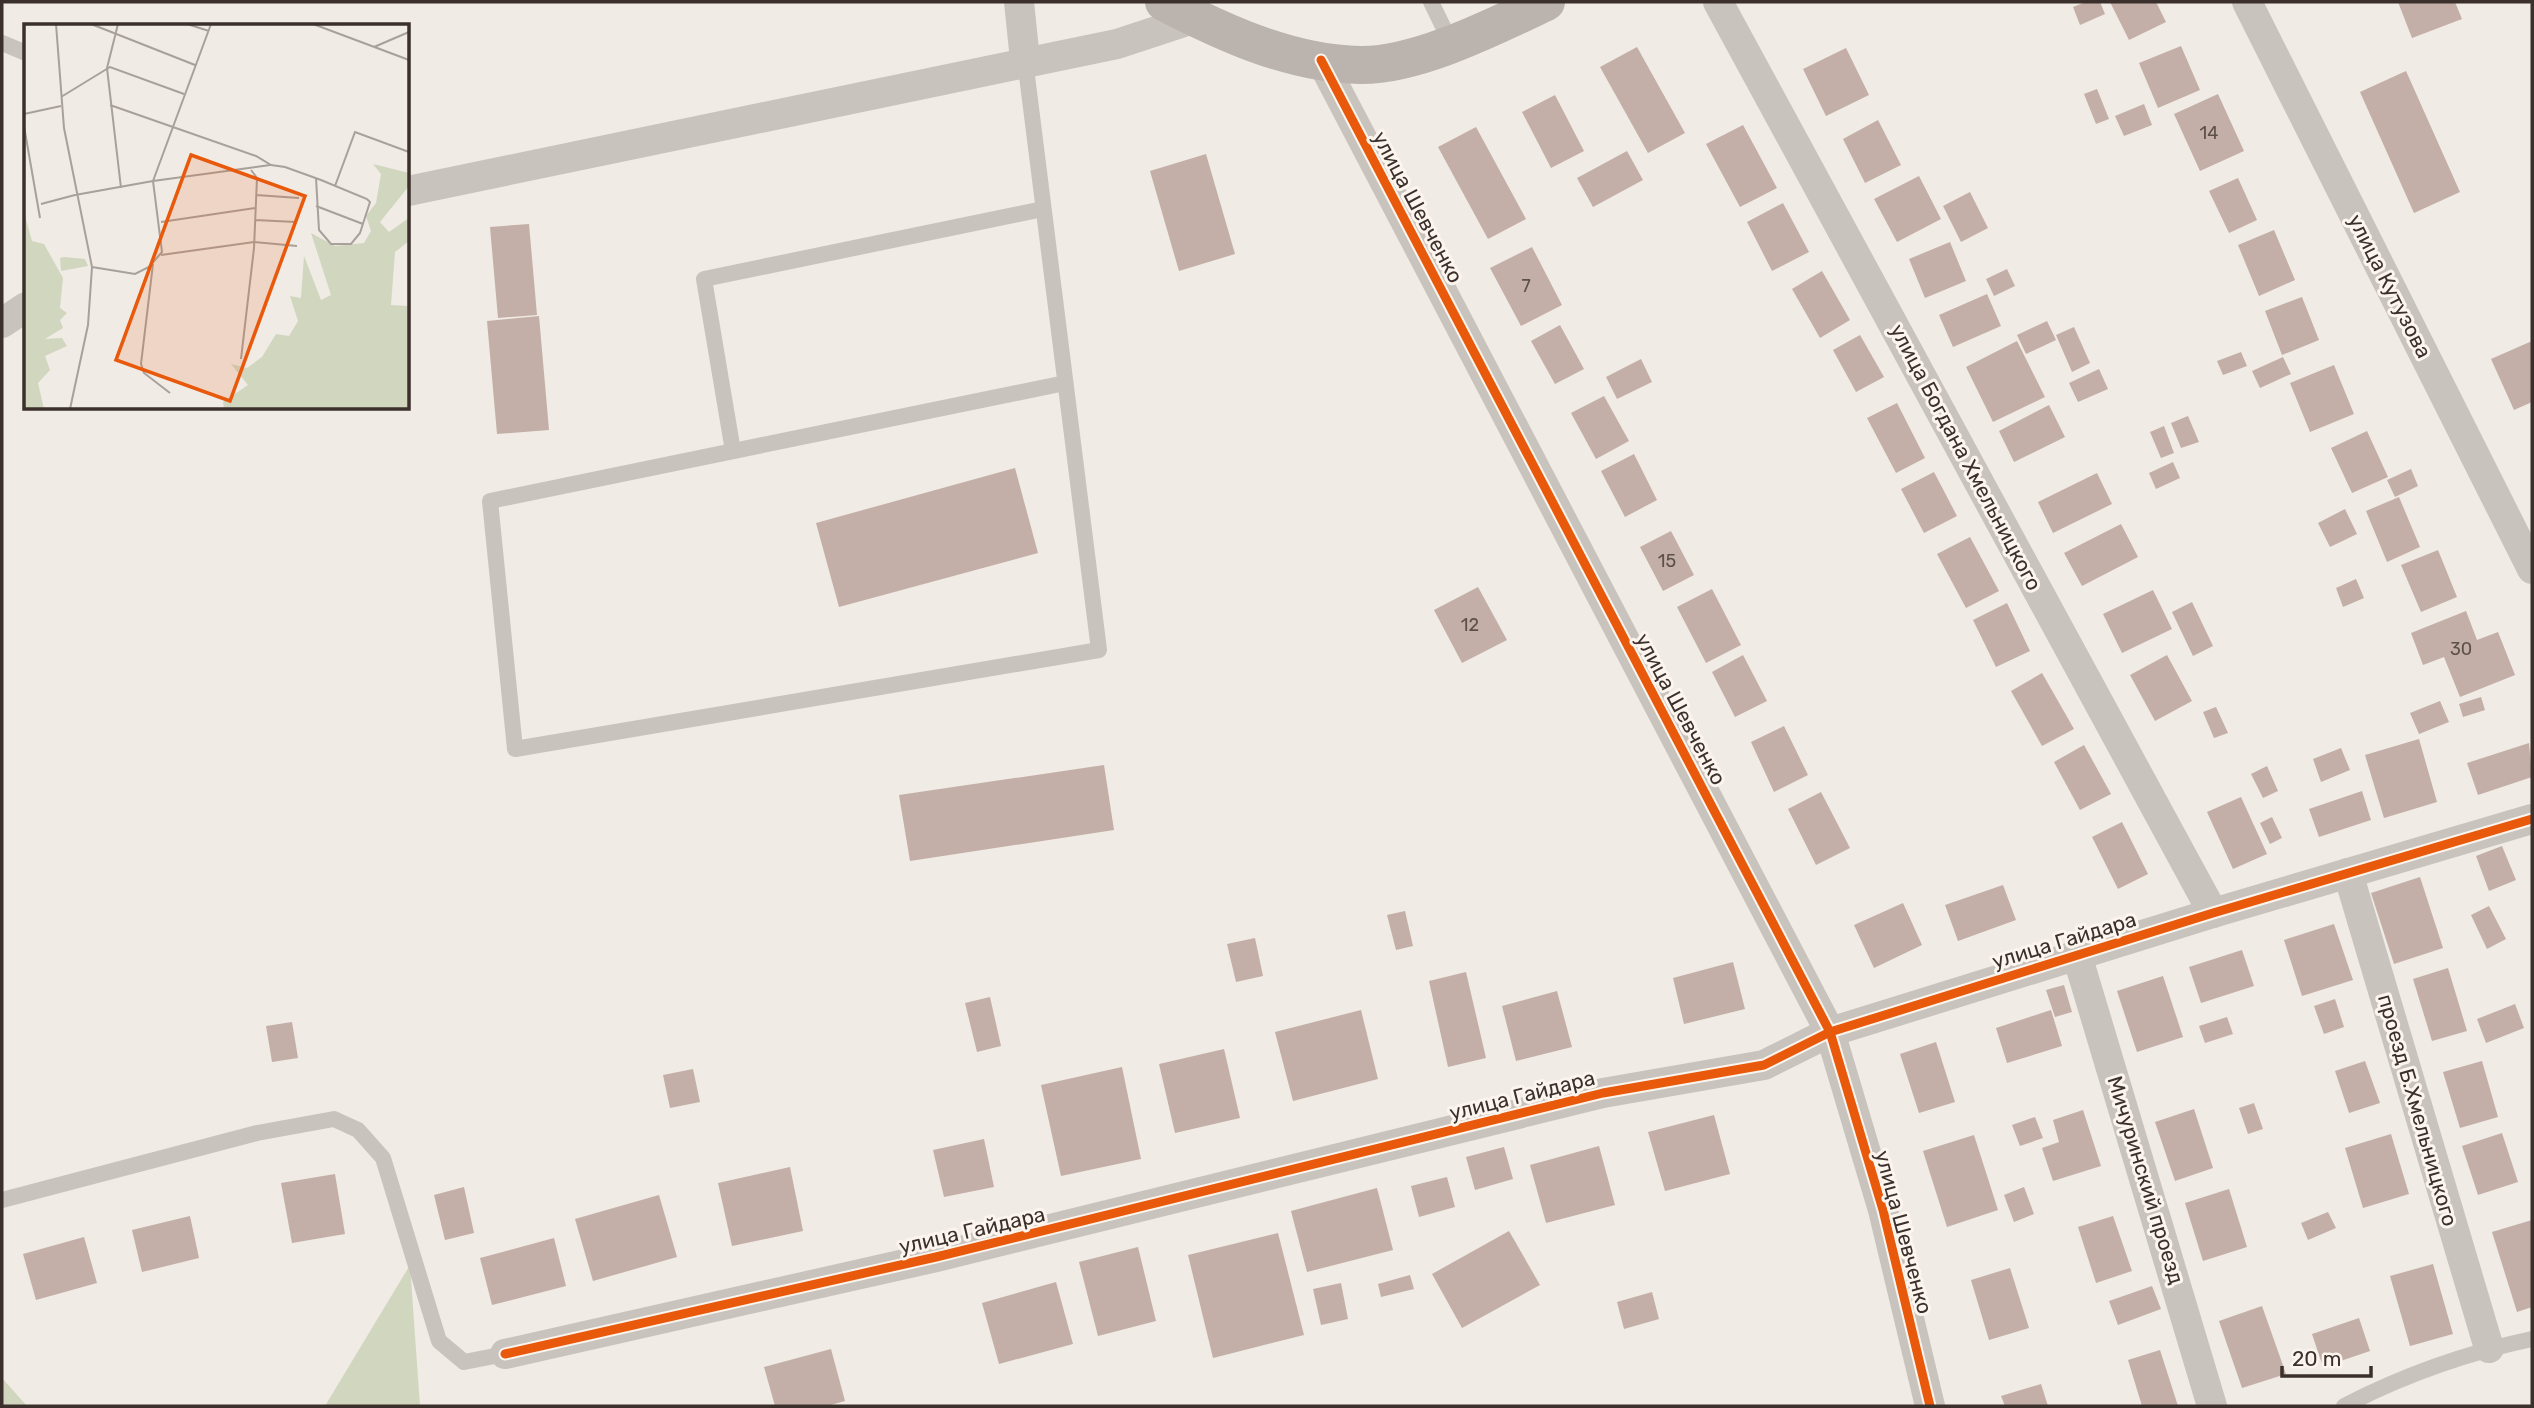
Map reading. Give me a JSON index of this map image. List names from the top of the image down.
{
  "streets": {
    "street": [
      "улица Шевченко",
      "улица Кутузова",
      "улица Богдана Хмельницкого",
      "улица Гайдара",
      "проезд Б.Хмельницкого",
      "Мичуринский проезд"
    ]
  },
  "crossings": [
    ["улица Шевченко", "улица Гайдара"],
    ["улица Богдана Хмельницкого", "улица Гайдара"],
    ["улица Гайдара", "проезд Б.Хмельницкого"],
    ["улица Гайдара", "Мичуринский проезд"]
  ],
  "house_numbers": [
    "14",
    "7",
    "15",
    "12",
    "30"
  ],
  "scale_bar": "20 m"
}
